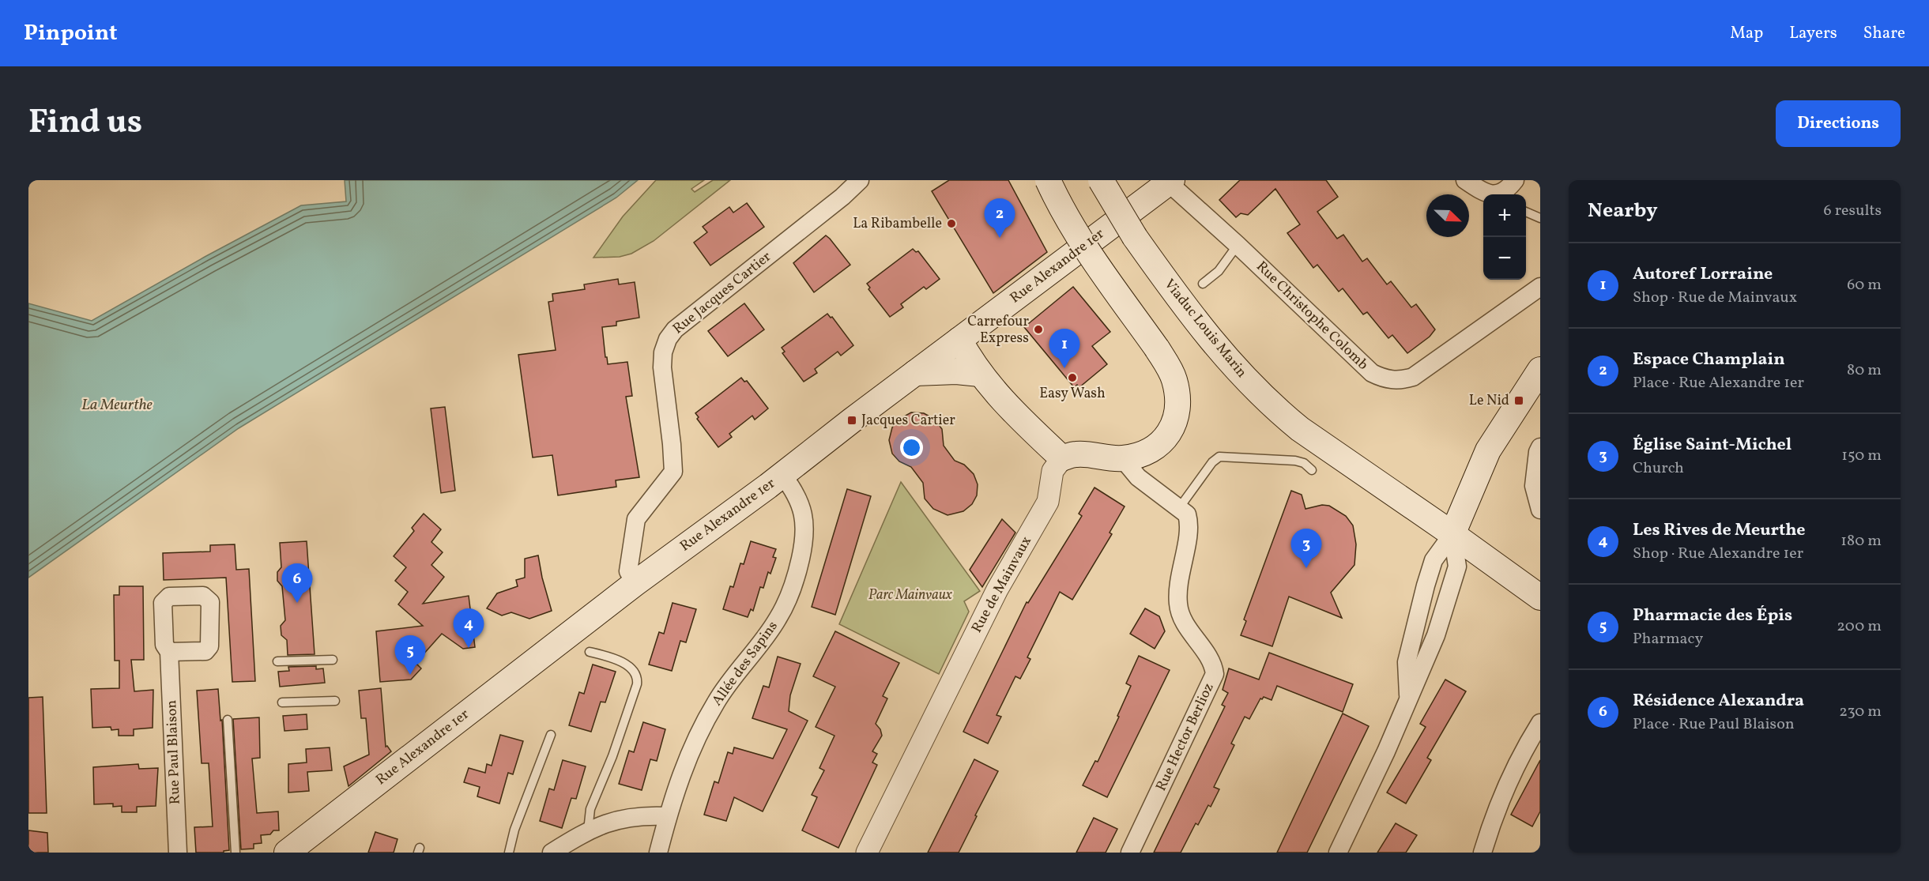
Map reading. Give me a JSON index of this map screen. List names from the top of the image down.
{
  "streets": {
    "main road": ["Rue Alexandre 1er", "Viaduc Louis Marin"],
    "street": [
      "Rue Jacques Cartier",
      "Rue Christophe Colomb",
      "Rue de Mainvaux",
      "Allée des Sapins",
      "Rue Hector Berlioz",
      "Rue Paul Blaison"
    ]
  },
  "crossings": [
    ["Rue Alexandre 1er", "Rue Jacques Cartier"],
    ["Rue Alexandre 1er", "Rue Christophe Colomb"],
    ["Rue Alexandre 1er", "Allée des Sapins"]
  ],
  "water": ["La Meurthe"],
  "parks": ["Parc Mainvaux"],
  "places": {
    "other": ["La Ribambelle", "Carrefour Express", "Easy Wash"],
    "transit": ["Le Nid", "Jacques Cartier"]
  },
  "north": "bottom right",
  "page": {
    "header": "Pinpoint",
    "nav": ["Map", "Layers", "Share"],
    "title": "Find us",
    "buttons": "Directions",
    "heading": ["Nearby", "6 results"],
    "map_buttons": ["+", "−"],
    "pins": [
      "2",
      "1",
      "3",
      "6",
      "4",
      "5"
    ],
    "list": [
      {
        "mark": "1",
        "name": "Autoref Lorraine",
        "note": "Shop · Rue de Mainvaux",
        "value": "60 m"
      },
      {
        "mark": "2",
        "name": "Espace Champlain",
        "note": "Place · Rue Alexandre 1er",
        "value": "80 m"
      },
      {
        "mark": "3",
        "name": "Église Saint-Michel",
        "note": "Church",
        "value": "150 m"
      },
      {
        "mark": "4",
        "name": "Les Rives de Meurthe",
        "note": "Shop · Rue Alexandre 1er",
        "value": "180 m"
      },
      {
        "mark": "5",
        "name": "Pharmacie des Épis",
        "note": "Pharmacy",
        "value": "200 m"
      },
      {
        "mark": "6",
        "name": "Résidence Alexandra",
        "note": "Place · Rue Paul Blaison",
        "value": "230 m"
      }
    ]
  }
}
